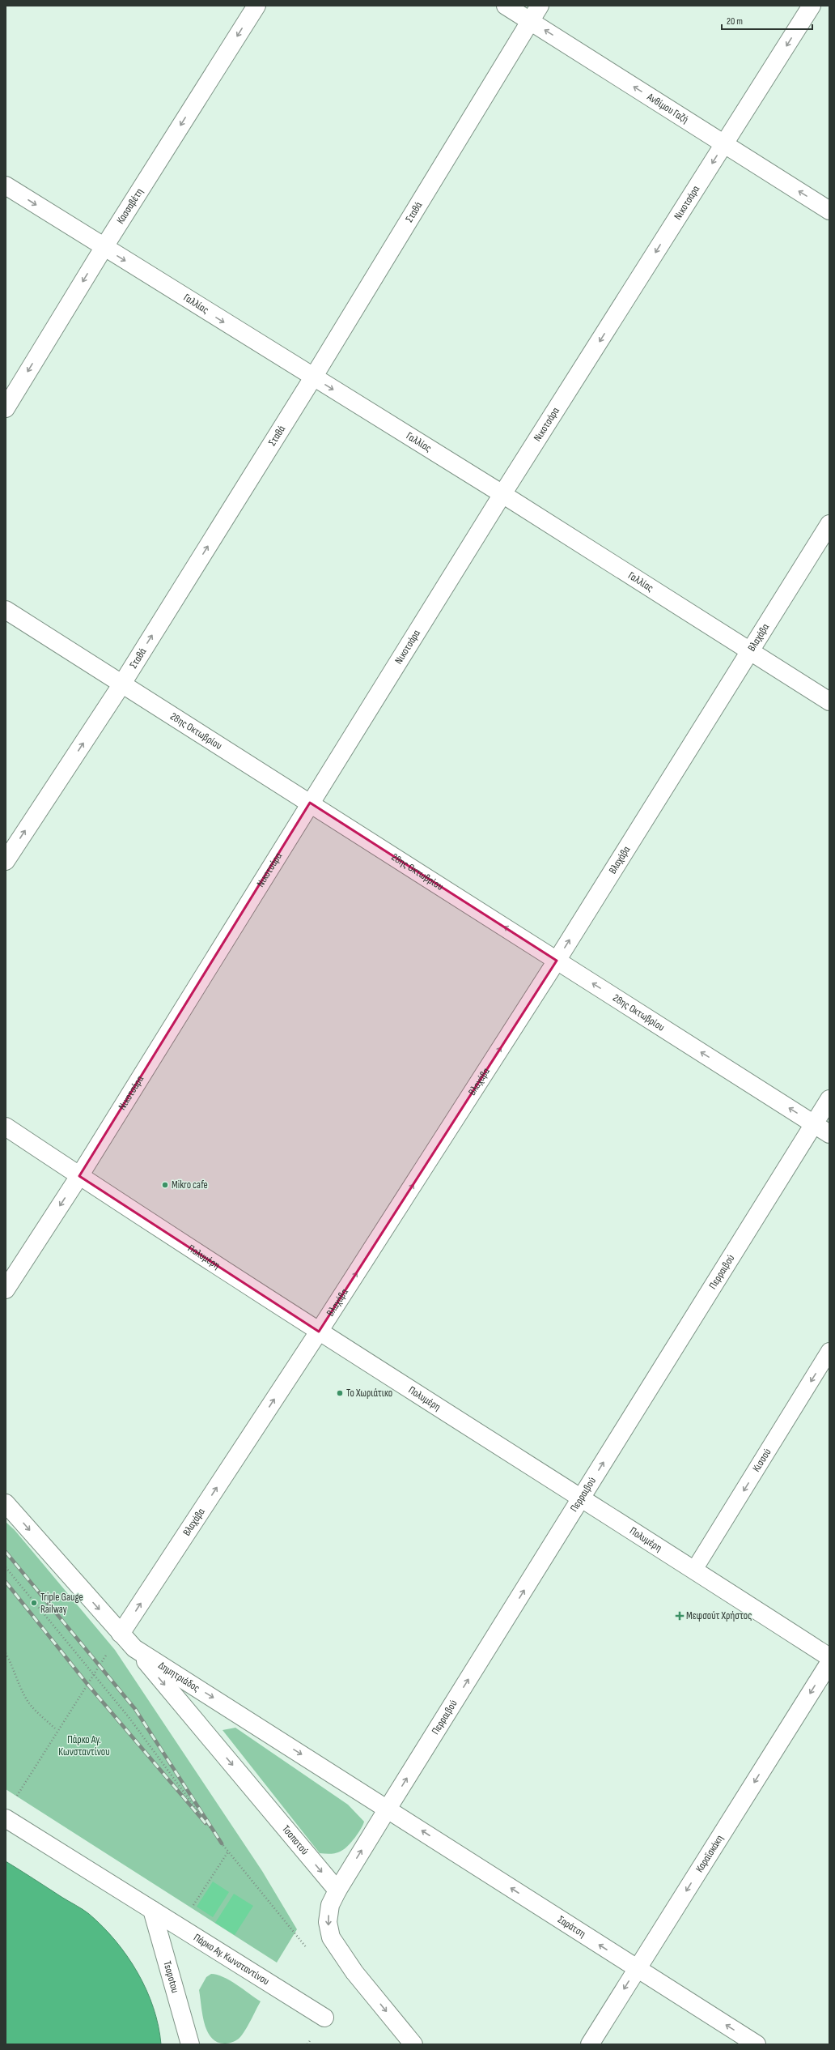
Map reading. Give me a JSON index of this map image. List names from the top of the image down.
{
  "streets": {
    "street": [
      "Ανθίμου Γαζή",
      "Νικοτσάρα",
      "Κασσαβέτη",
      "Σταθά",
      "Γαλλίας",
      "Βλαχάβα",
      "28ης Οκτωβρίου",
      "Πολυμέρη",
      "Περραιβού",
      "Δημητριάδος",
      "Τσοποτού",
      "Καραϊσκάκη",
      "Σαράτση",
      "Πάρκο Αγ. Κωνσταντίνου",
      "Tsopotou"
    ],
    "lane": ["Κισσού"]
  },
  "crossings": [
    ["Ανθίμου Γαζή", "Νικοτσάρα"],
    ["Ανθίμου Γαζή", "Σταθά"],
    ["Νικοτσάρα", "Γαλλίας"],
    ["Νικοτσάρα", "28ης Οκτωβρίου"],
    ["Νικοτσάρα", "Πολυμέρη"],
    ["Κασσαβέτη", "Γαλλίας"],
    ["Σταθά", "Γαλλίας"],
    ["Σταθά", "28ης Οκτωβρίου"],
    ["Γαλλίας", "Βλαχάβα"],
    ["Βλαχάβα", "28ης Οκτωβρίου"],
    ["Βλαχάβα", "Πολυμέρη"],
    ["Βλαχάβα", "Δημητριάδος"],
    ["28ης Οκτωβρίου", "Περραιβού"],
    ["Πολυμέρη", "Περραιβού"],
    ["Πολυμέρη", "Κισσού"],
    ["Περραιβού", "Δημητριάδος"],
    ["Περραιβού", "Τσοποτού"],
    ["Περραιβού", "Σαράτση"],
    ["Δημητριάδος", "Τσοποτού"],
    ["Δημητριάδος", "Σαράτση"],
    ["Καραϊσκάκη", "Σαράτση"],
    ["Πάρκο Αγ. Κωνσταντίνου", "Tsopotou"]
  ],
  "one_way": [
    "Ανθίμου Γαζή",
    "Νικοτσάρα",
    "Κασσαβέτη",
    "Σταθά",
    "Γαλλίας",
    "Βλαχάβα",
    "28ης Οκτωβρίου",
    "Περραιβού",
    "Κισσού",
    "Δημητριάδος",
    "Τσοποτού",
    "Καραϊσκάκη",
    "Σαράτση"
  ],
  "parks": ["Πάρκο Αγ. Κωνσταντίνου"],
  "places": {
    "other": ["Mikro cafe", "Το Χωριάτικο", "Triple Gauge Railway"],
    "health": ["Μεφσούτ Χρήστος"]
  },
  "scale_bar": "20 m"
}
